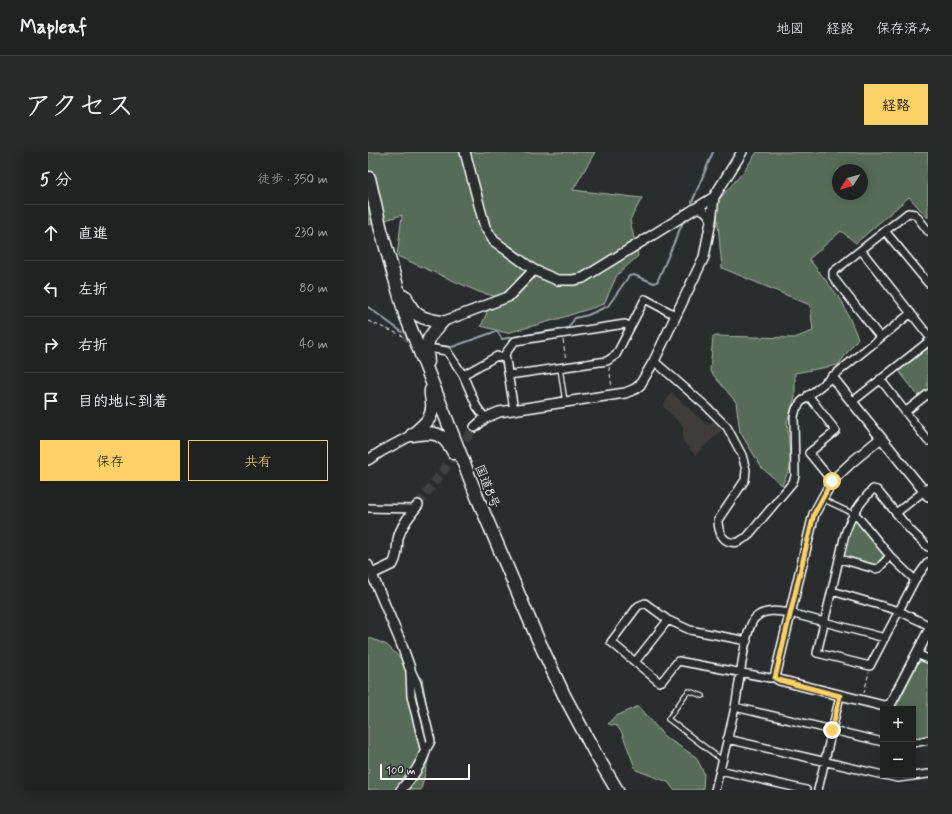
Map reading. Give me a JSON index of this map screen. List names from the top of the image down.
{
  "streets": {
    "highway": ["国道8号"]
  },
  "scale_bar": "100 m",
  "north": "bottom left",
  "page": {
    "header": "Mapleaf",
    "nav": ["地図", "経路", "保存済み"],
    "title": "アクセス",
    "buttons": [
      "経路",
      ["保存", "共有"]
    ],
    "heading": ["5 分", "徒歩 · 350 m"],
    "list": [
      ["直進", "230 m"],
      ["左折", "80 m"],
      ["右折", "40 m"],
      "目的地に到着"
    ],
    "map_buttons": ["+", "−"],
    "scale": "100 m"
  }
}
